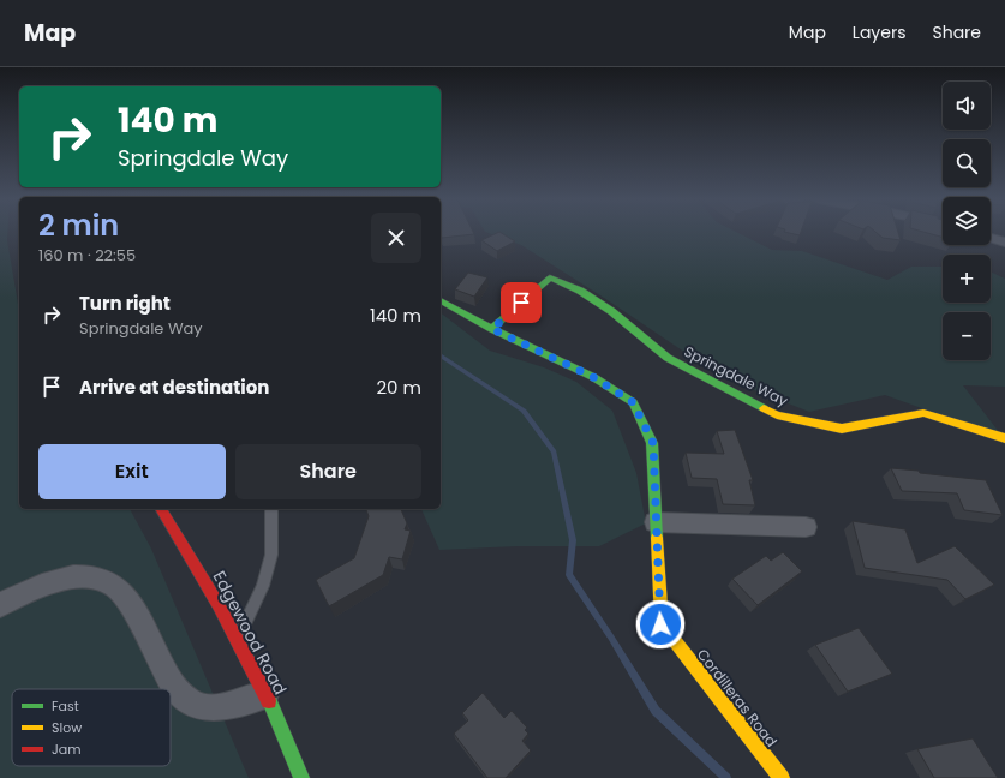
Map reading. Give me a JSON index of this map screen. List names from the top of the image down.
{
  "streets": {
    "street": ["Springdale Way", "Edgewood Road", "Cordilleras Road"]
  },
  "crossings": [
    ["Springdale Way", "Cordilleras Road"]
  ],
  "legend": ["Fast", "Slow", "Jam"],
  "page": {
    "header": "Map",
    "nav": ["Map", "Layers", "Share"],
    "map_buttons": ["+", "−"],
    "turn": ["140 m", "Springdale Way"],
    "heading": ["2 min", "160 m · 22:55"],
    "list": [
      {
        "name": "Turn right",
        "note": "Springdale Way",
        "value": "140 m"
      },
      {
        "name": "Arrive at destination",
        "value": "20 m"
      }
    ],
    "buttons": ["Exit", "Share"]
  }
}
